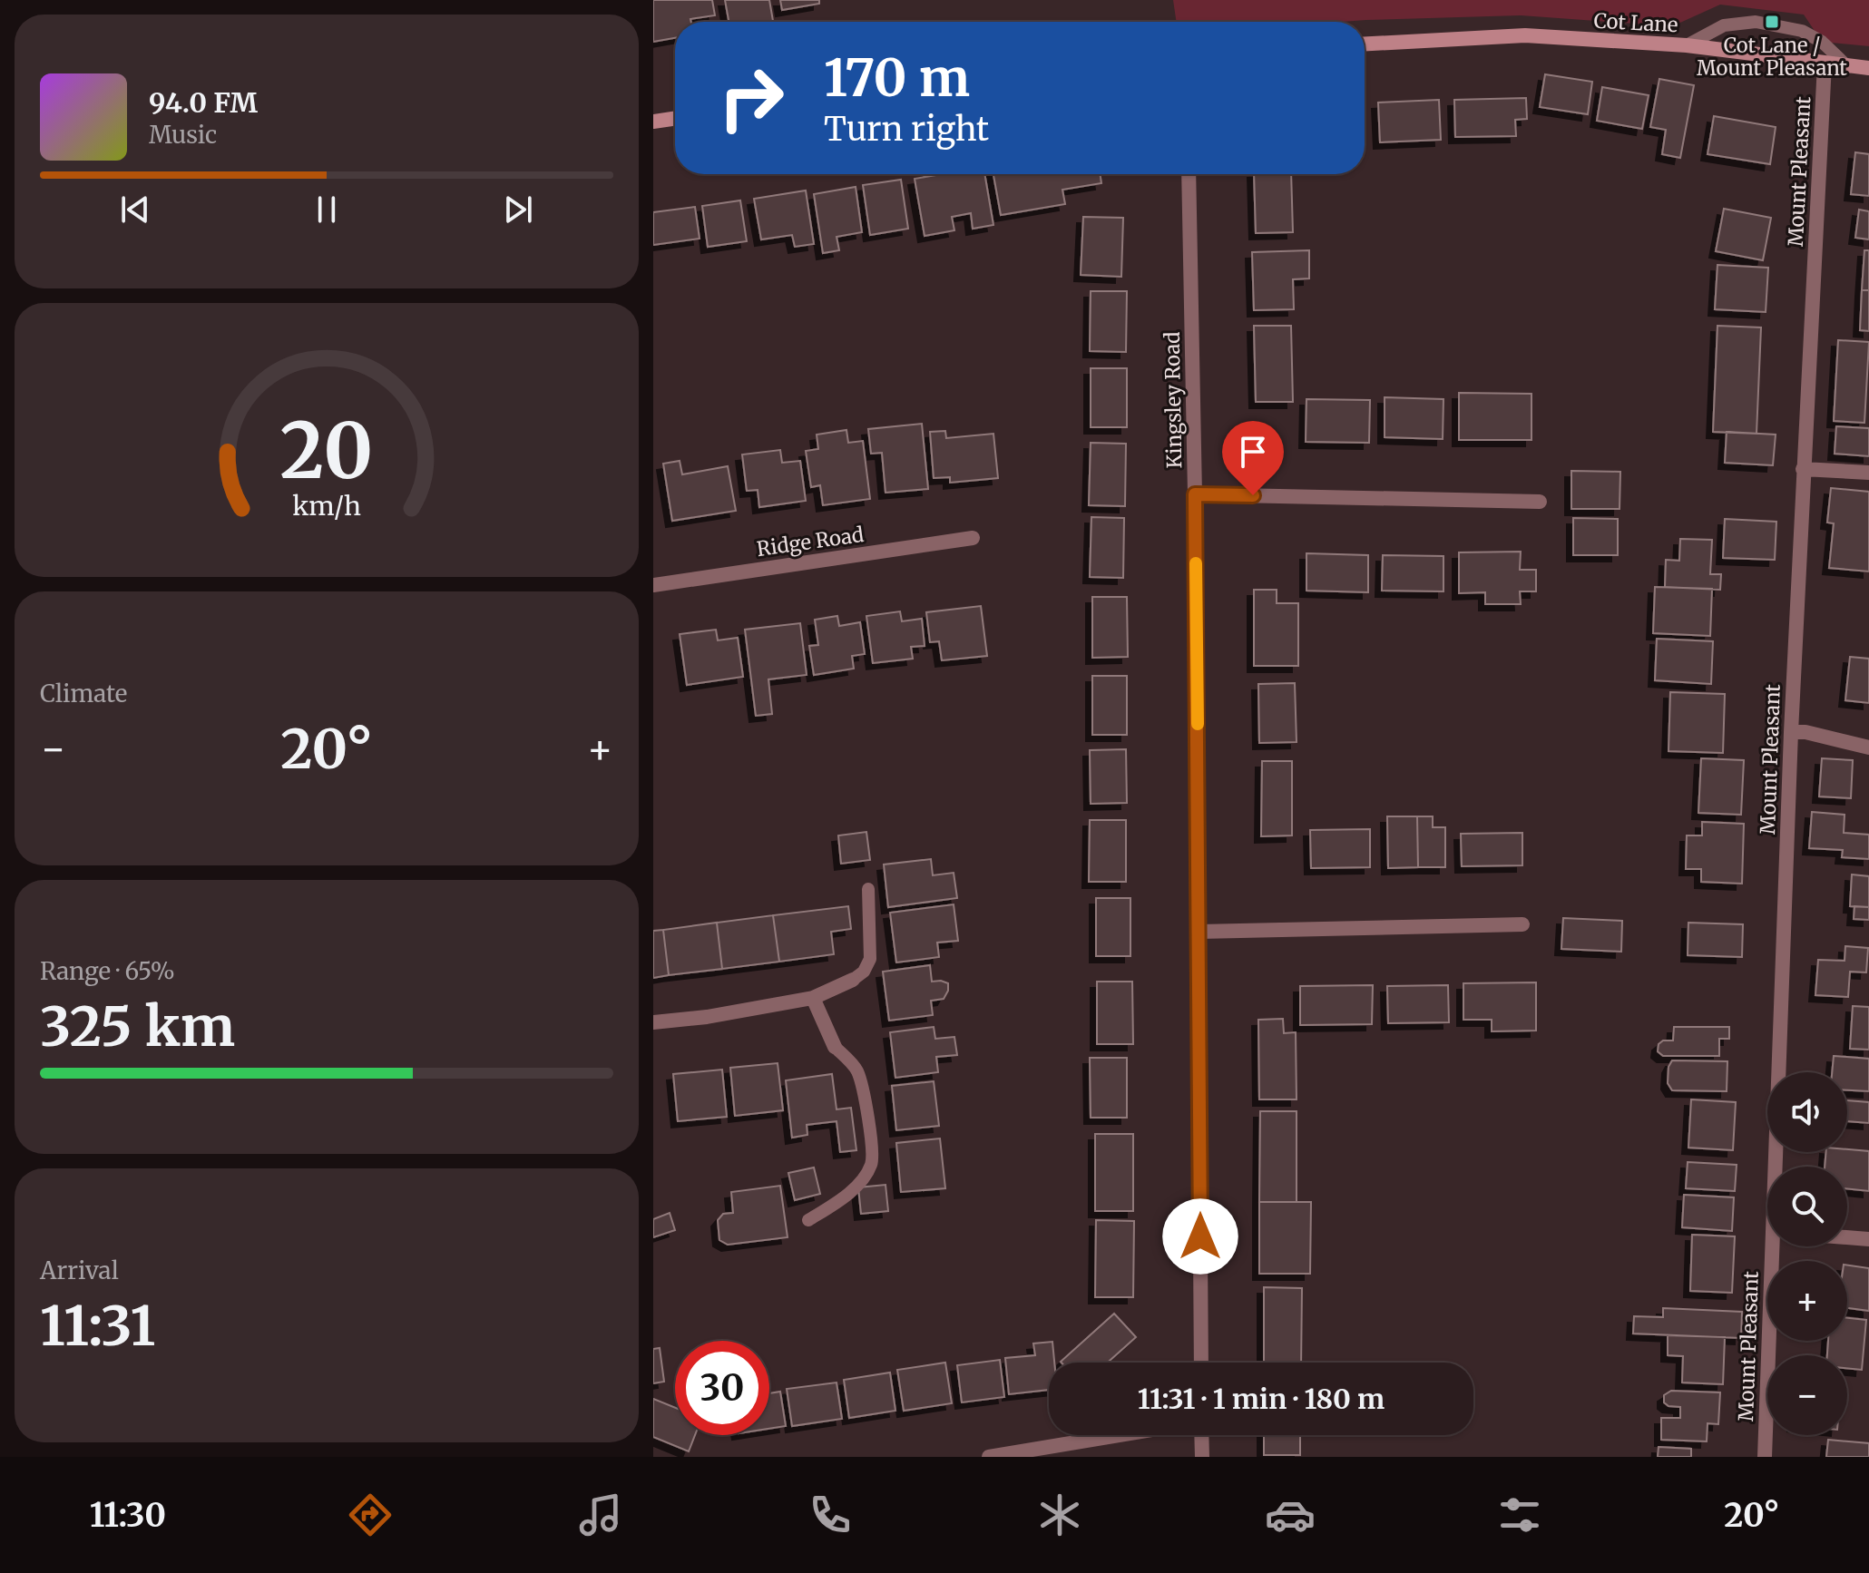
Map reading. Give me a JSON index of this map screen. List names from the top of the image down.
{
  "streets": {
    "street": [
      "Cot Lane",
      "Mount Pleasant",
      "Kingsley Road",
      "Ridge Road"
    ]
  },
  "crossings": [
    ["Cot Lane", "Mount Pleasant"]
  ],
  "places": {
    "transit": ["Cot Lane / Mount Pleasant"]
  },
  "page": {
    "turn": ["170 m", "Turn right"],
    "song": ["94.0 FM", "Music"],
    "tile": [
      "Climate",
      ["Range · 65%", "325 km"],
      ["Arrival", "11:31"]
    ],
    "heat": ["−", "20°", "+"],
    "map_buttons": ["+", "−"],
    "limit": "30",
    "trip": "11:31 · 1 min · 180 m",
    "tabs": ["11:30", "20°"],
    "gauge": ["20", "km/h"]
  }
}
